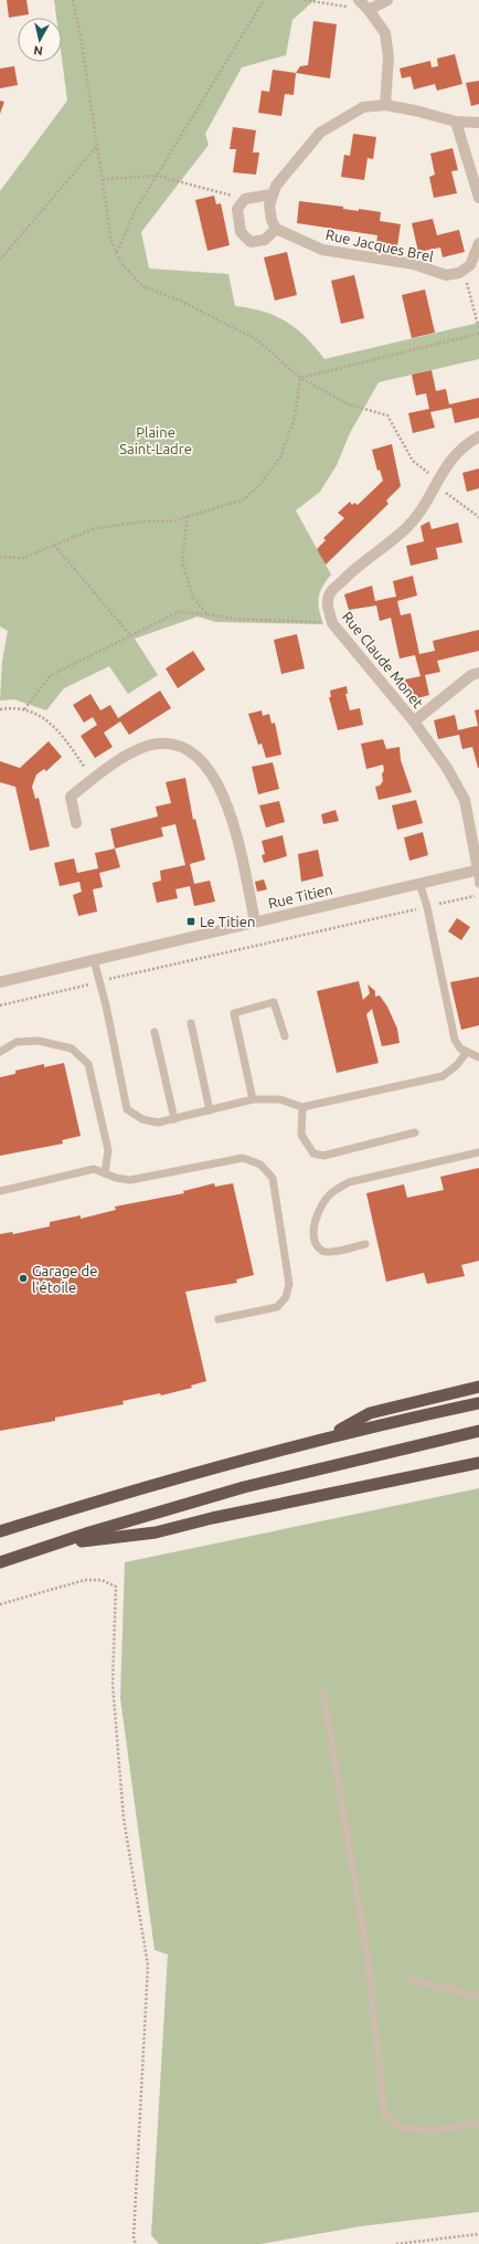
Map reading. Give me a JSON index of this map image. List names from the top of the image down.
{
  "streets": {
    "street": ["Rue Jacques Brel", "Rue Claude Monet", "Rue Titien"]
  },
  "crossings": [
    ["Rue Claude Monet", "Rue Titien"]
  ],
  "parks": ["Plaine Saint-Ladre"],
  "places": {
    "transit": ["Le Titien"],
    "other": ["Garage de l'étoile"]
  },
  "north": "bottom"
}
